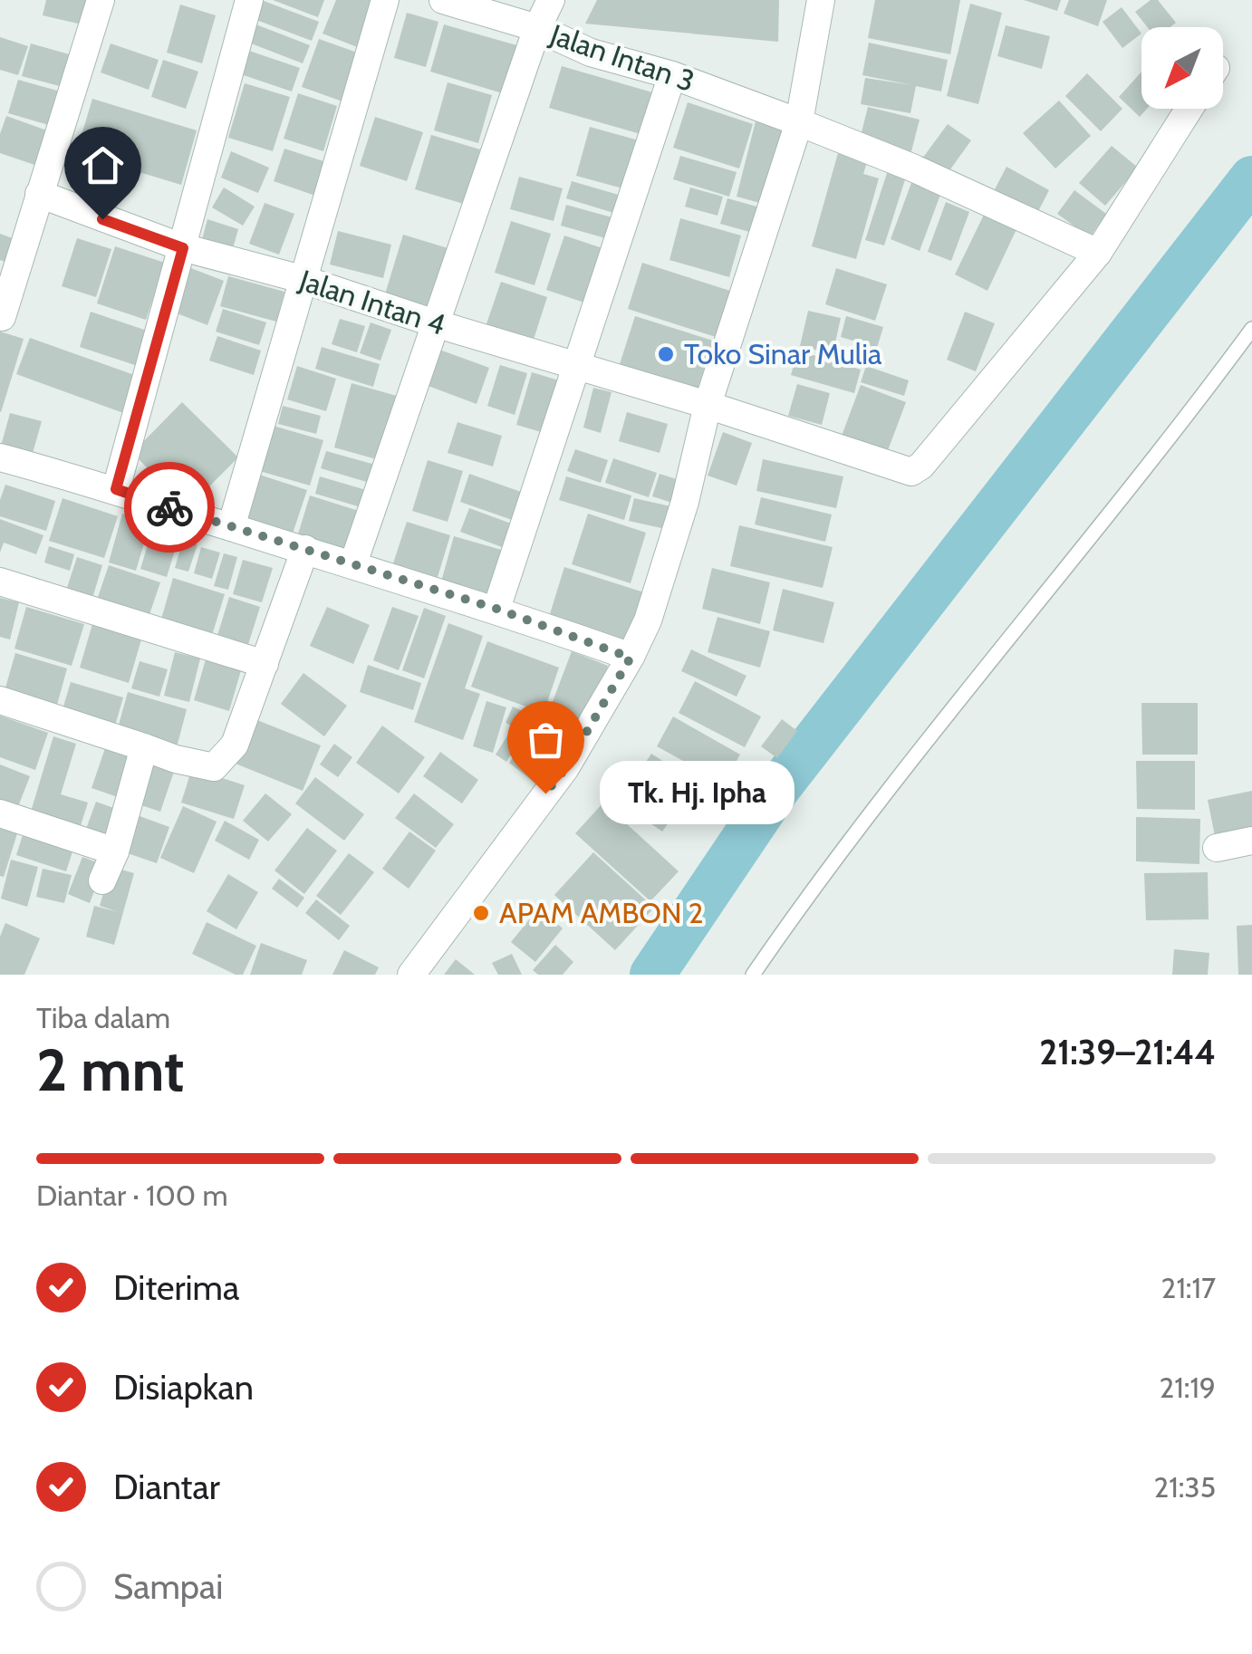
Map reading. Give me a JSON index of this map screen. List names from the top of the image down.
{
  "streets": {
    "street": ["Jalan Intan 3", "Jalan Intan 4"]
  },
  "crossings": [
    ["Jalan Intan 3", "Jalan Intan 4"]
  ],
  "places": ["Toko Sinar Mulia", "Tk. Hj. Ipha", "APAM AMBON 2"],
  "north": "bottom left",
  "page": {
    "bubble": "Tk. Hj. Ipha",
    "heading": ["2 mnt", "Tiba dalam", "21:39–21:44"],
    "bar": "Diantar · 100 m",
    "list": [
      ["Diterima", "21:17"],
      ["Disiapkan", "21:19"],
      ["Diantar", "21:35"],
      "Sampai"
    ]
  }
}
